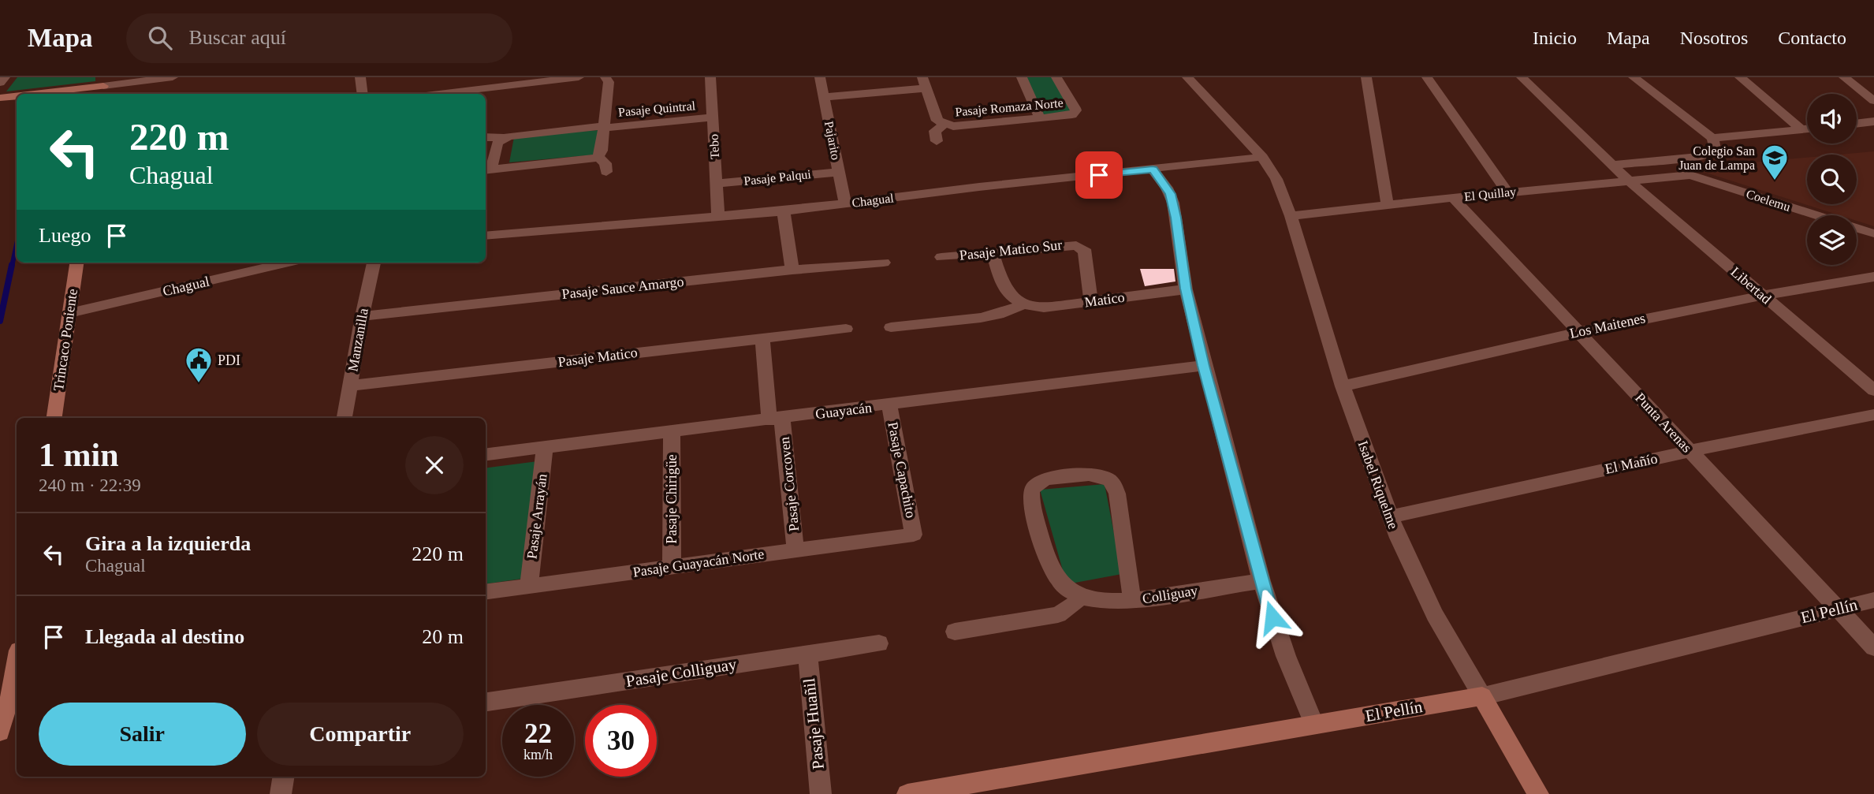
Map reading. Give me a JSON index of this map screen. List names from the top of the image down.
{
  "streets": {
    "street": [
      "Pasaje Romaza Norte",
      "Pasaje Quintral",
      "Pajarito",
      "Tebo",
      "Pasaje Palqui",
      "El Quillay",
      "Chagual",
      "Coelemu",
      "Pasaje Matico Sur",
      "Libertad",
      "Pasaje Sauce Amargo",
      "Matico",
      "Los Maitenes",
      "Trincaco Poniente",
      "Manzanilla",
      "Pasaje Matico",
      "Guayacán",
      "Punta Arenas",
      "El Mañío",
      "Pasaje Capachito",
      "Pasaje Corcoven",
      "Isabel Riquelme",
      "Pasaje Chirigüe",
      "Pasaje Arrayán",
      "Pasaje Guayacán Norte",
      "Colliguay",
      "El Pellín",
      "Pasaje Colliguay",
      "Pasaje Huañil"
    ]
  },
  "crossings": [
    ["Pasaje Quintral", "Tebo"],
    ["Pajarito", "Pasaje Palqui"],
    ["Pajarito", "Chagual"],
    ["Tebo", "Pasaje Palqui"],
    ["Tebo", "Chagual"],
    ["El Quillay", "Coelemu"],
    ["El Quillay", "Libertad"],
    ["El Quillay", "Punta Arenas"],
    ["El Quillay", "Isabel Riquelme"],
    ["Chagual", "Trincaco Poniente"],
    ["Chagual", "Isabel Riquelme"],
    ["Pasaje Matico Sur", "Matico"],
    ["Libertad", "Los Maitenes"],
    ["Pasaje Sauce Amargo", "Manzanilla"],
    ["Los Maitenes", "Punta Arenas"],
    ["Los Maitenes", "Isabel Riquelme"],
    ["Manzanilla", "Pasaje Matico"],
    ["Pasaje Matico", "Pasaje Corcoven"],
    ["Guayacán", "Pasaje Capachito"],
    ["Guayacán", "Pasaje Corcoven"],
    ["Guayacán", "Pasaje Chirigüe"],
    ["Guayacán", "Pasaje Arrayán"],
    ["Punta Arenas", "El Mañío"],
    ["Punta Arenas", "El Pellín"],
    ["El Mañío", "Isabel Riquelme"],
    ["Pasaje Capachito", "Pasaje Guayacán Norte"],
    ["Pasaje Corcoven", "Pasaje Guayacán Norte"],
    ["Isabel Riquelme", "El Pellín"],
    ["Pasaje Chirigüe", "Pasaje Guayacán Norte"],
    ["Pasaje Arrayán", "Pasaje Guayacán Norte"],
    ["Pasaje Colliguay", "Pasaje Huañil"]
  ],
  "places": {
    "school or university": ["Colegio San Juan de Lampa"],
    "public building": ["PDI"]
  },
  "page": {
    "header": "Mapa",
    "search": "Buscar aquí",
    "nav": [
      "Inicio",
      "Mapa",
      "Nosotros",
      "Contacto"
    ],
    "turn": ["220 m", "Chagual"],
    "then": "Luego",
    "heading": ["1 min", "240 m · 22:39"],
    "list": [
      {
        "name": "Gira a la izquierda",
        "note": "Chagual",
        "value": "220 m"
      },
      {
        "name": "Llegada al destino",
        "value": "20 m"
      }
    ],
    "buttons": ["Salir", "Compartir"],
    "speed": "22 km/h",
    "limit": "30"
  }
}
